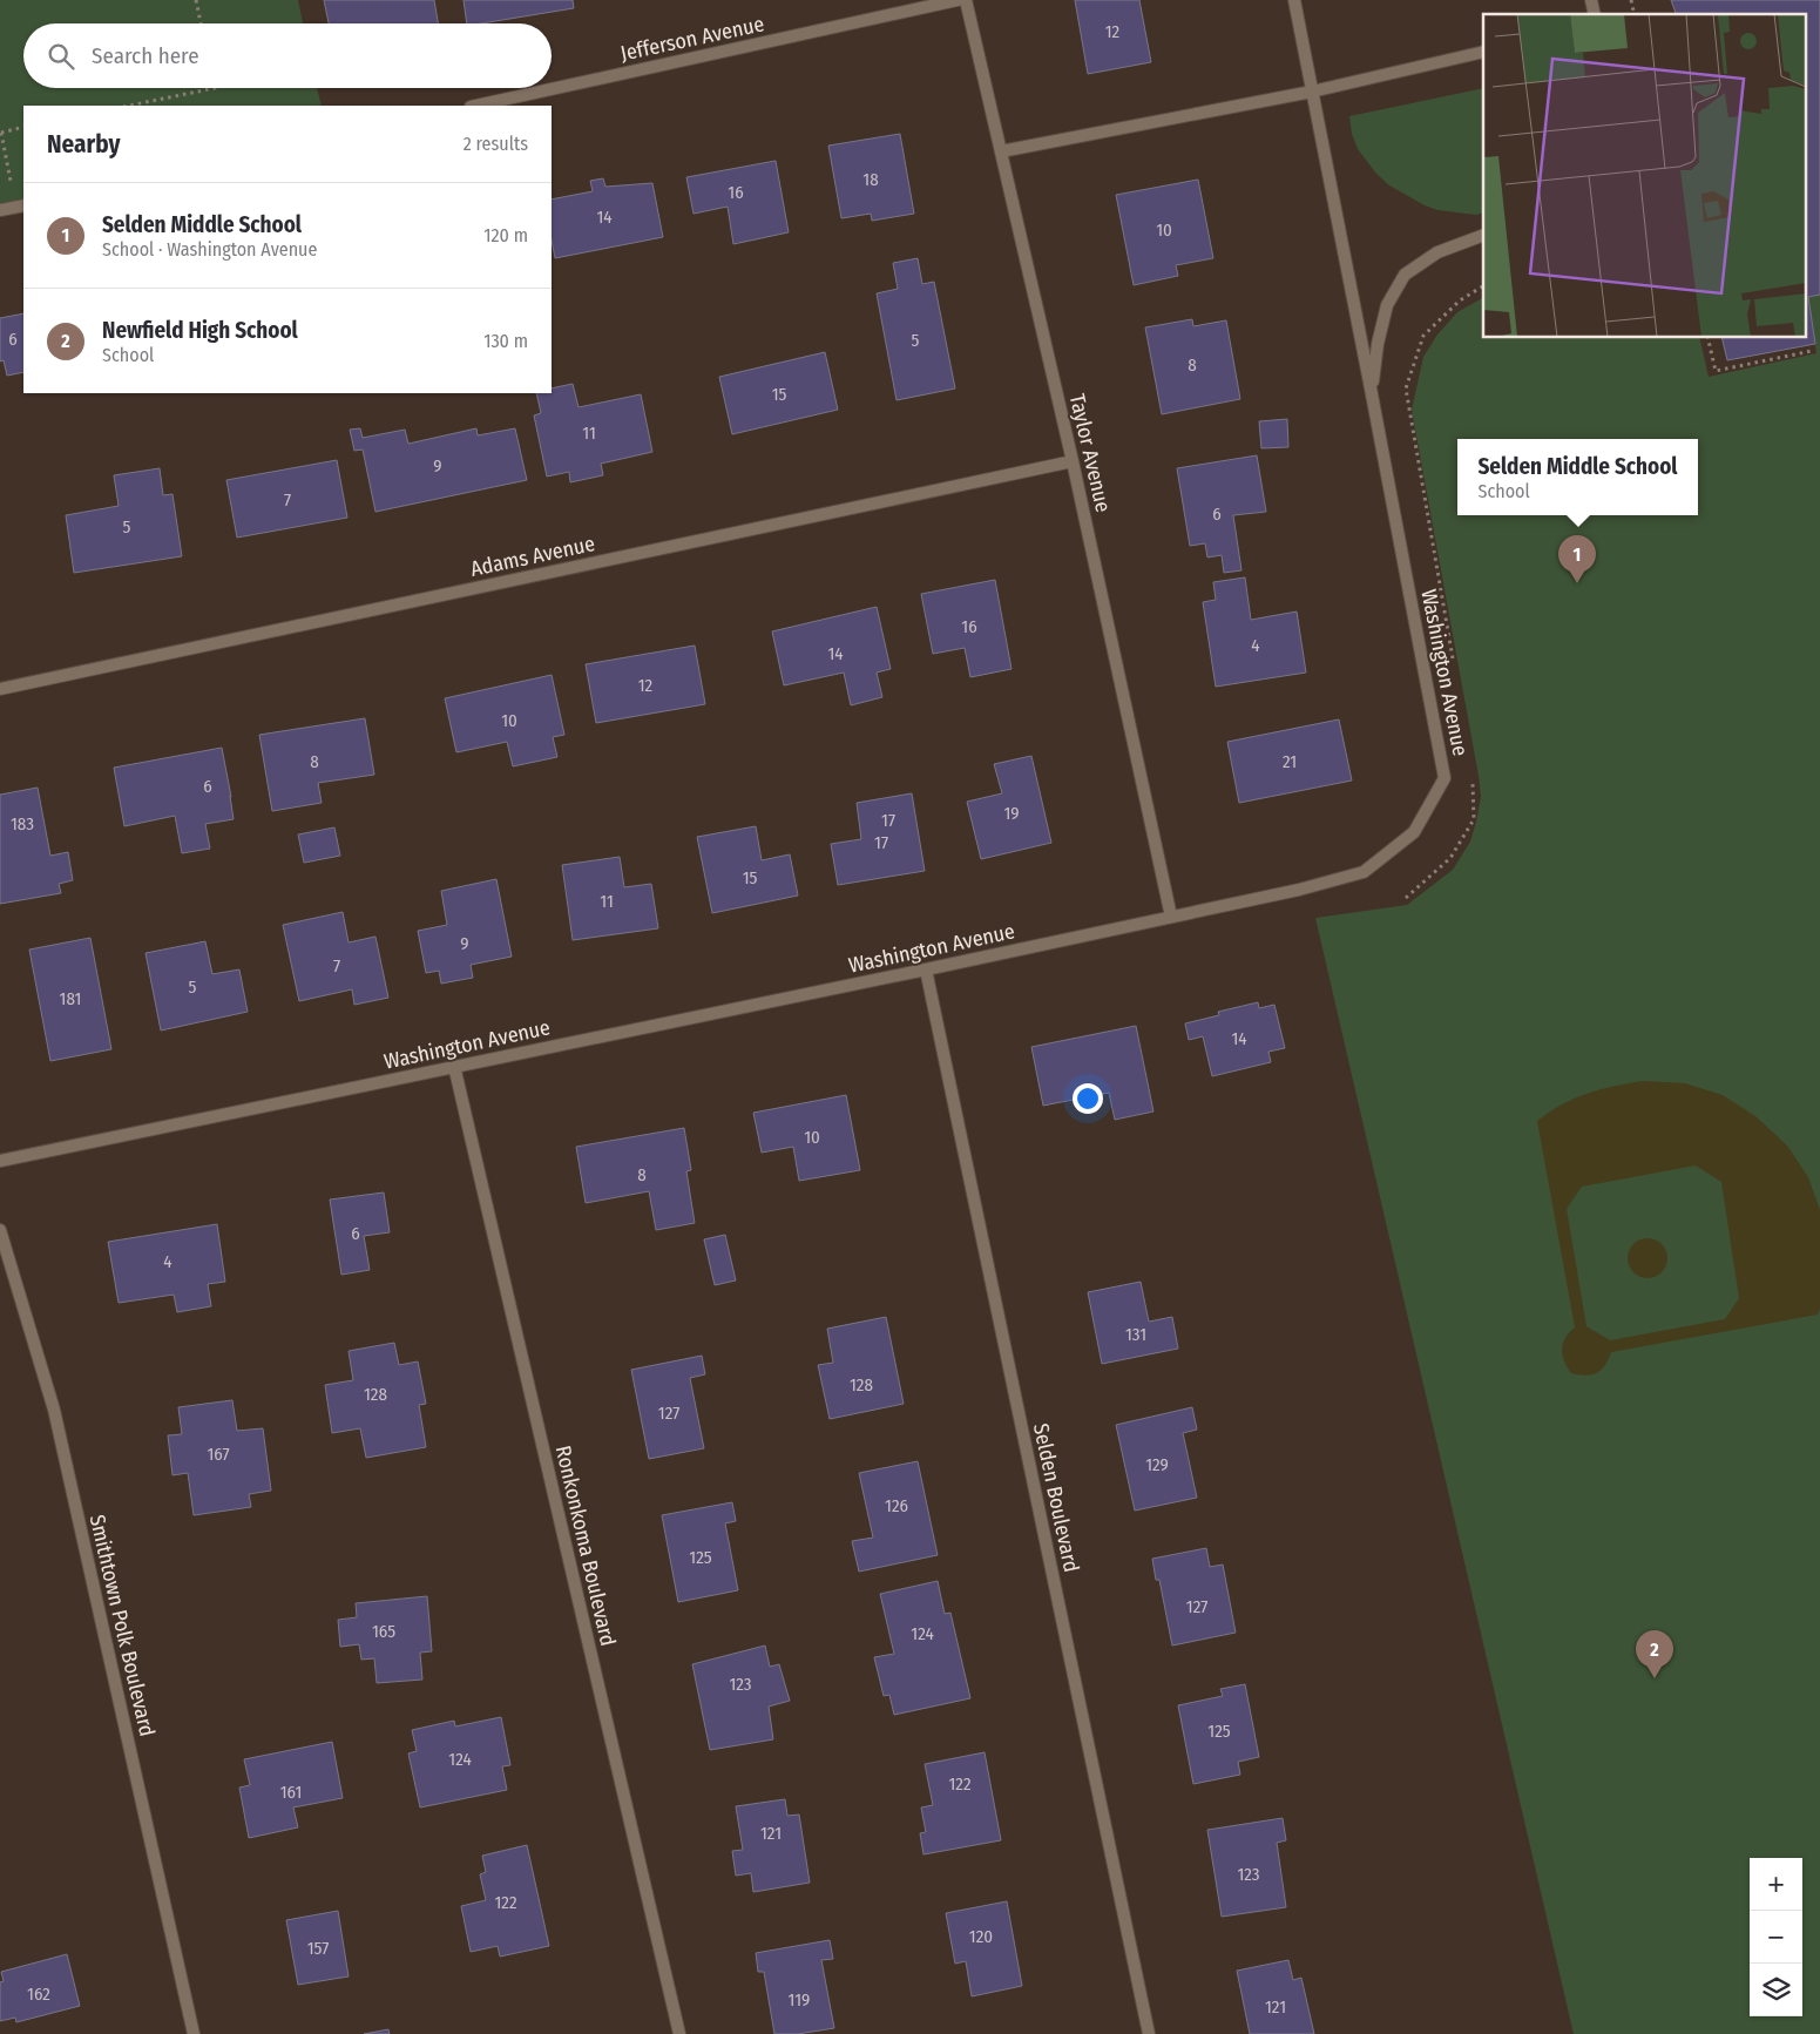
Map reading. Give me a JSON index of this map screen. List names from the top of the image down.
{
  "streets": {
    "street": [
      "Jefferson Avenue",
      "Taylor Avenue",
      "Adams Avenue",
      "Washington Avenue",
      "Selden Boulevard",
      "Ronkonkoma Boulevard",
      "Smithtown Polk Boulevard"
    ]
  },
  "crossings": [
    ["Taylor Avenue", "Adams Avenue"],
    ["Taylor Avenue", "Washington Avenue"],
    ["Washington Avenue", "Selden Boulevard"],
    ["Washington Avenue", "Ronkonkoma Boulevard"]
  ],
  "house_numbers": [
    "12",
    "18",
    "16",
    "14",
    "10",
    "6",
    "5",
    "8",
    "15",
    "11",
    "9",
    "7",
    "6",
    "5",
    "16",
    "4",
    "14",
    "12",
    "10",
    "8",
    "21",
    "6",
    "19",
    "17",
    "183",
    "17",
    "15",
    "11",
    "9",
    "7",
    "5",
    "181",
    "14",
    "10",
    "8",
    "6",
    "4",
    "131",
    "128",
    "128",
    "127",
    "167",
    "129",
    "126",
    "125",
    "127",
    "165",
    "124",
    "123",
    "125",
    "124",
    "122",
    "161",
    "121",
    "123",
    "122",
    "120",
    "157",
    "162",
    "119",
    "121"
  ],
  "page": {
    "search": "Search here",
    "heading": ["Nearby", "2 results"],
    "list": [
      {
        "mark": "1",
        "name": "Selden Middle School",
        "note": "School · Washington Avenue",
        "value": "120 m"
      },
      {
        "mark": "2",
        "name": "Newfield High School",
        "note": "School",
        "value": "130 m"
      }
    ],
    "popup": ["Selden Middle School", "School"],
    "pins": ["1", "2"],
    "map_buttons": ["+", "−"]
  }
}
